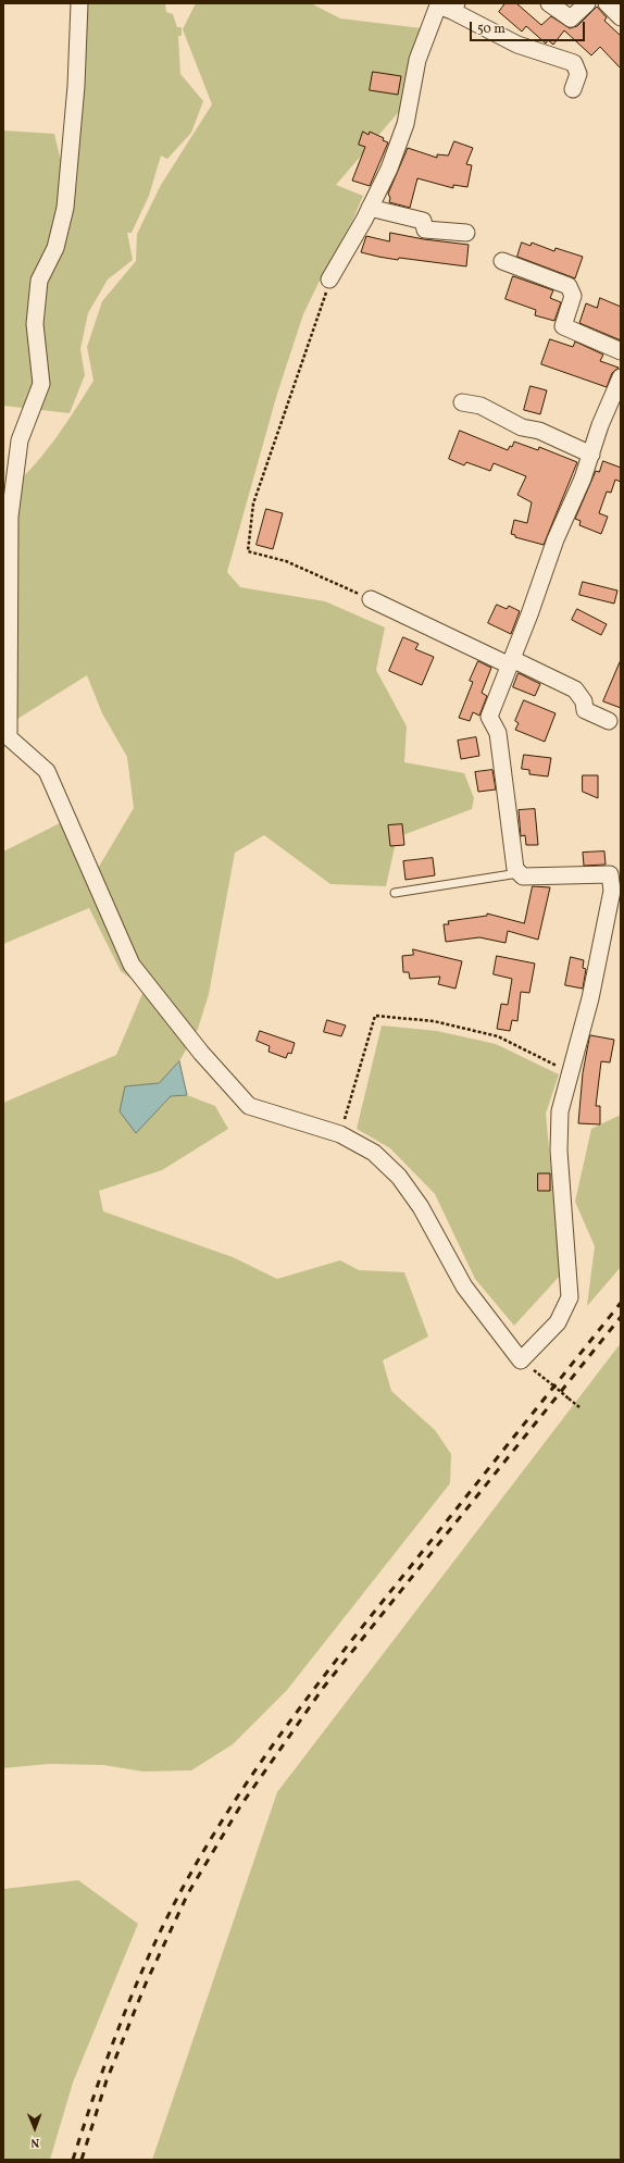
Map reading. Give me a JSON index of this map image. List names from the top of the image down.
{
  "scale_bar": "50 m",
  "north": "bottom"
}
